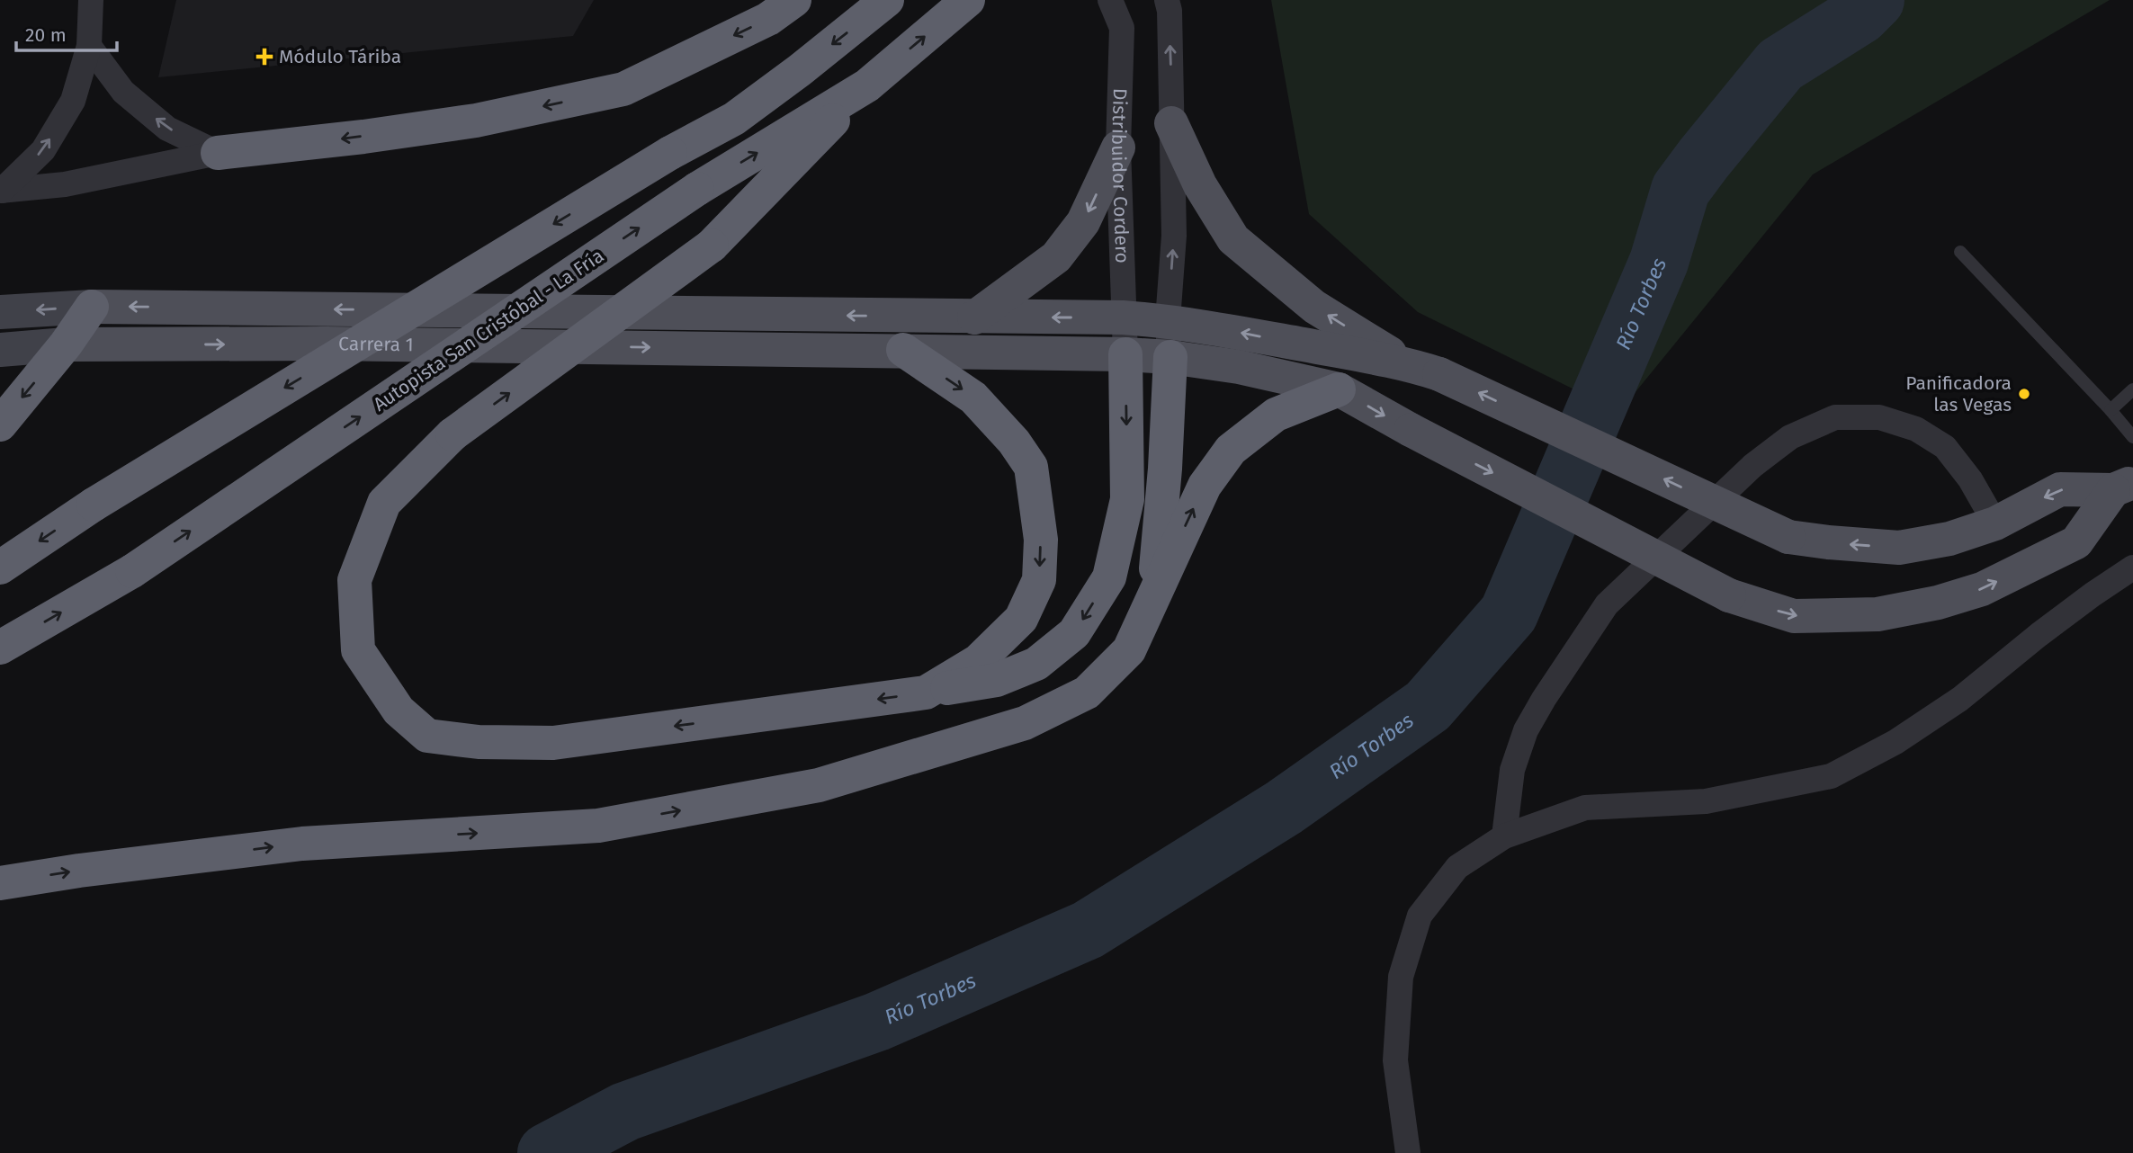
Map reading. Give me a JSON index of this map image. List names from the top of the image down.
{
  "streets": {
    "highway": ["Autopista San Cristóbal - La Fría"],
    "main road": ["Carrera 1"],
    "street": ["Distribuidor Cordero"]
  },
  "crossings": [
    ["Distribuidor Cordero", "Carrera 1"]
  ],
  "water": ["Río Torbes"],
  "places": {
    "health": ["Módulo Táriba"],
    "other": ["Panificadora las Vegas"]
  },
  "scale_bar": "20 m"
}
